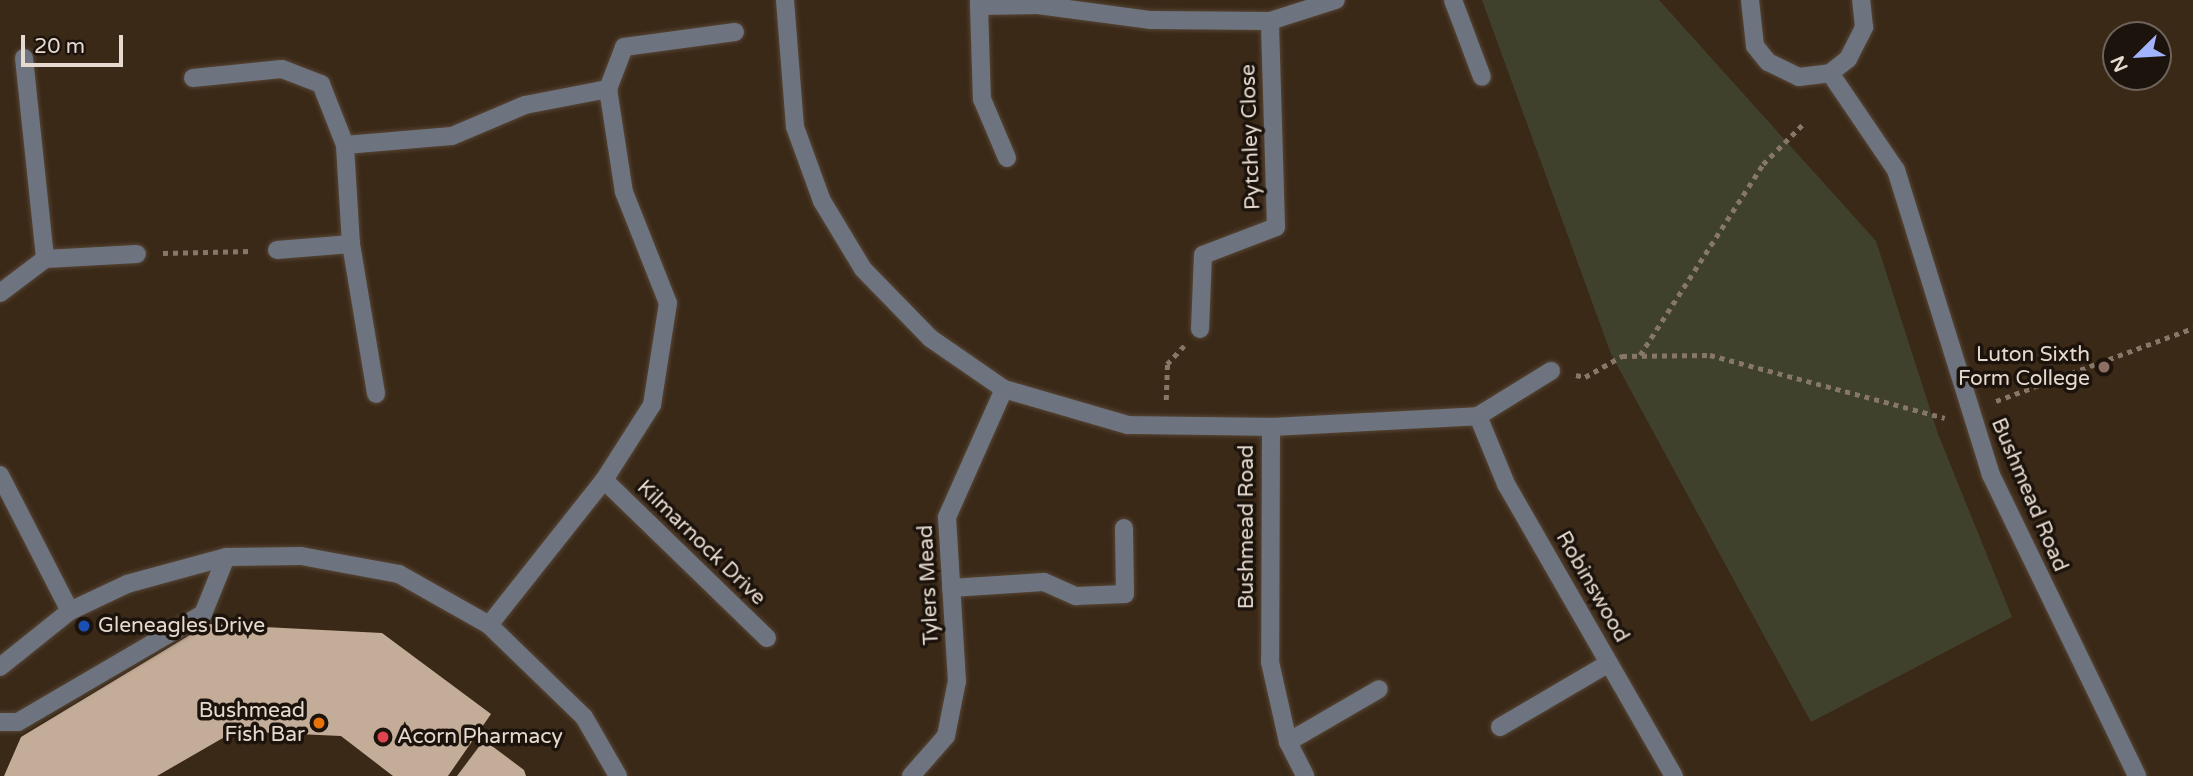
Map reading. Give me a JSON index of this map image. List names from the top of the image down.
{
  "streets": {
    "street": [
      "Pytchley Close",
      "Bushmead Road",
      "Kilmarnock Drive",
      "Tylers Mead",
      "Robinswood"
    ]
  },
  "crossings": [
    ["Bushmead Road", "Tylers Mead"]
  ],
  "places": [
    "Luton Sixth Form College",
    "Gleneagles Drive",
    "Bushmead Fish Bar",
    "Acorn Pharmacy"
  ],
  "scale_bar": "20 m",
  "north": "bottom left"
}
